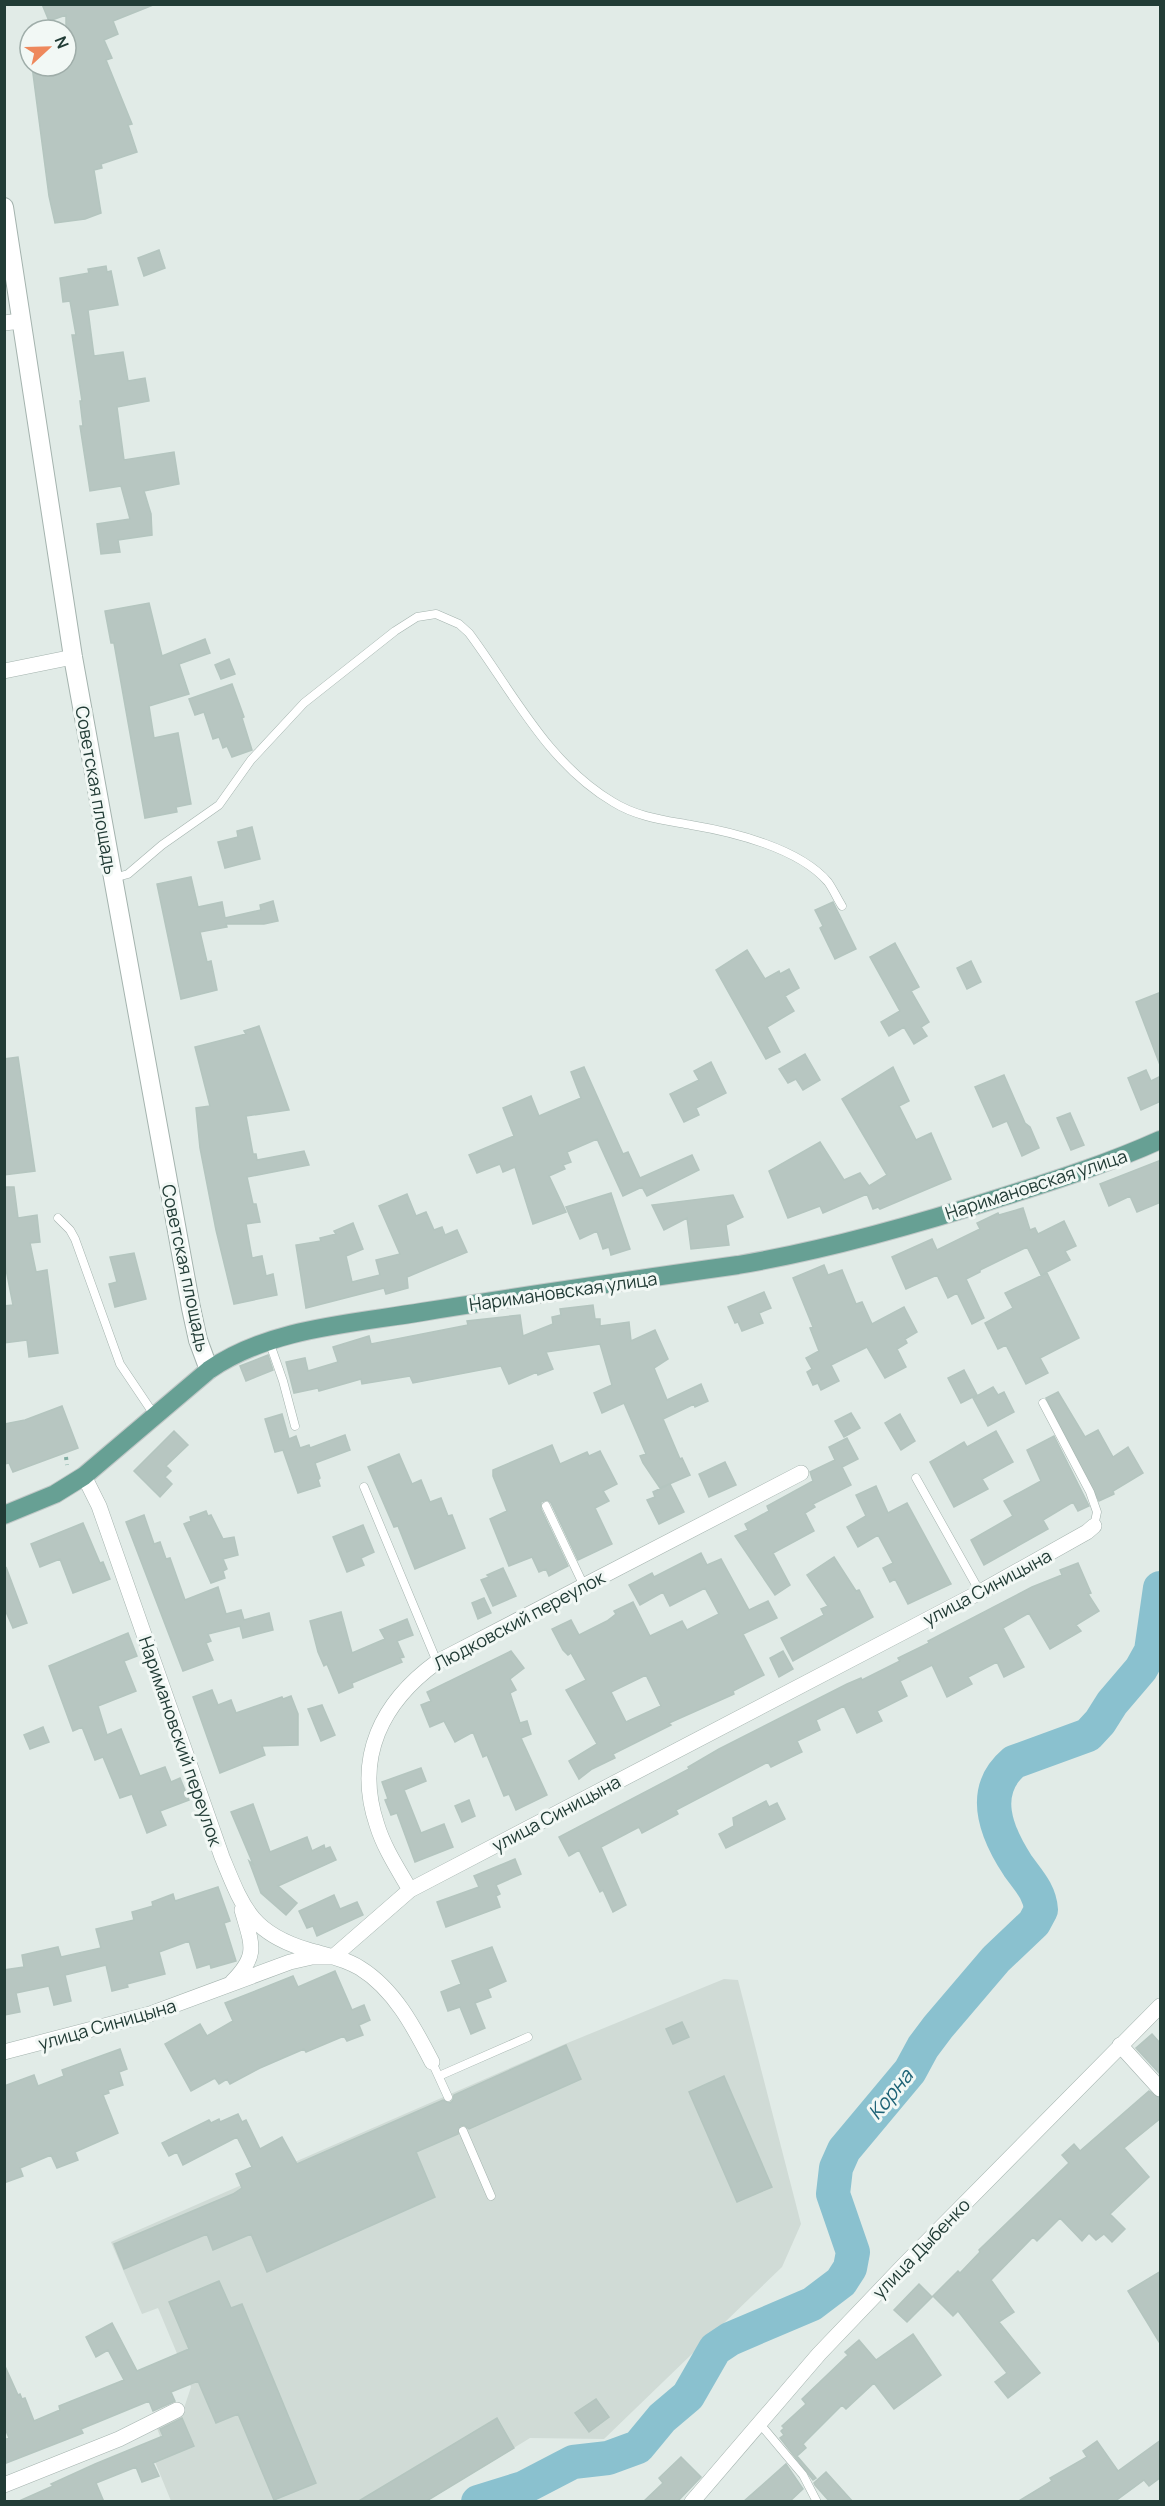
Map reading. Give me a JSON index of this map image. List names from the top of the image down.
{
  "streets": {
    "main road": ["Наримановская улица"],
    "street": [
      "Советская площадь",
      "улица Синицына",
      "Людковский переулок",
      "Наримановский переулок",
      "улица Дыбенко"
    ]
  },
  "crossings": [
    ["Советская площадь", "Наримановская улица"],
    ["Наримановская улица", "Наримановский переулок"],
    ["улица Синицына", "Людковский переулок"],
    ["улица Синицына", "Наримановский переулок"]
  ],
  "water": ["Корна"],
  "north": "right"
}
